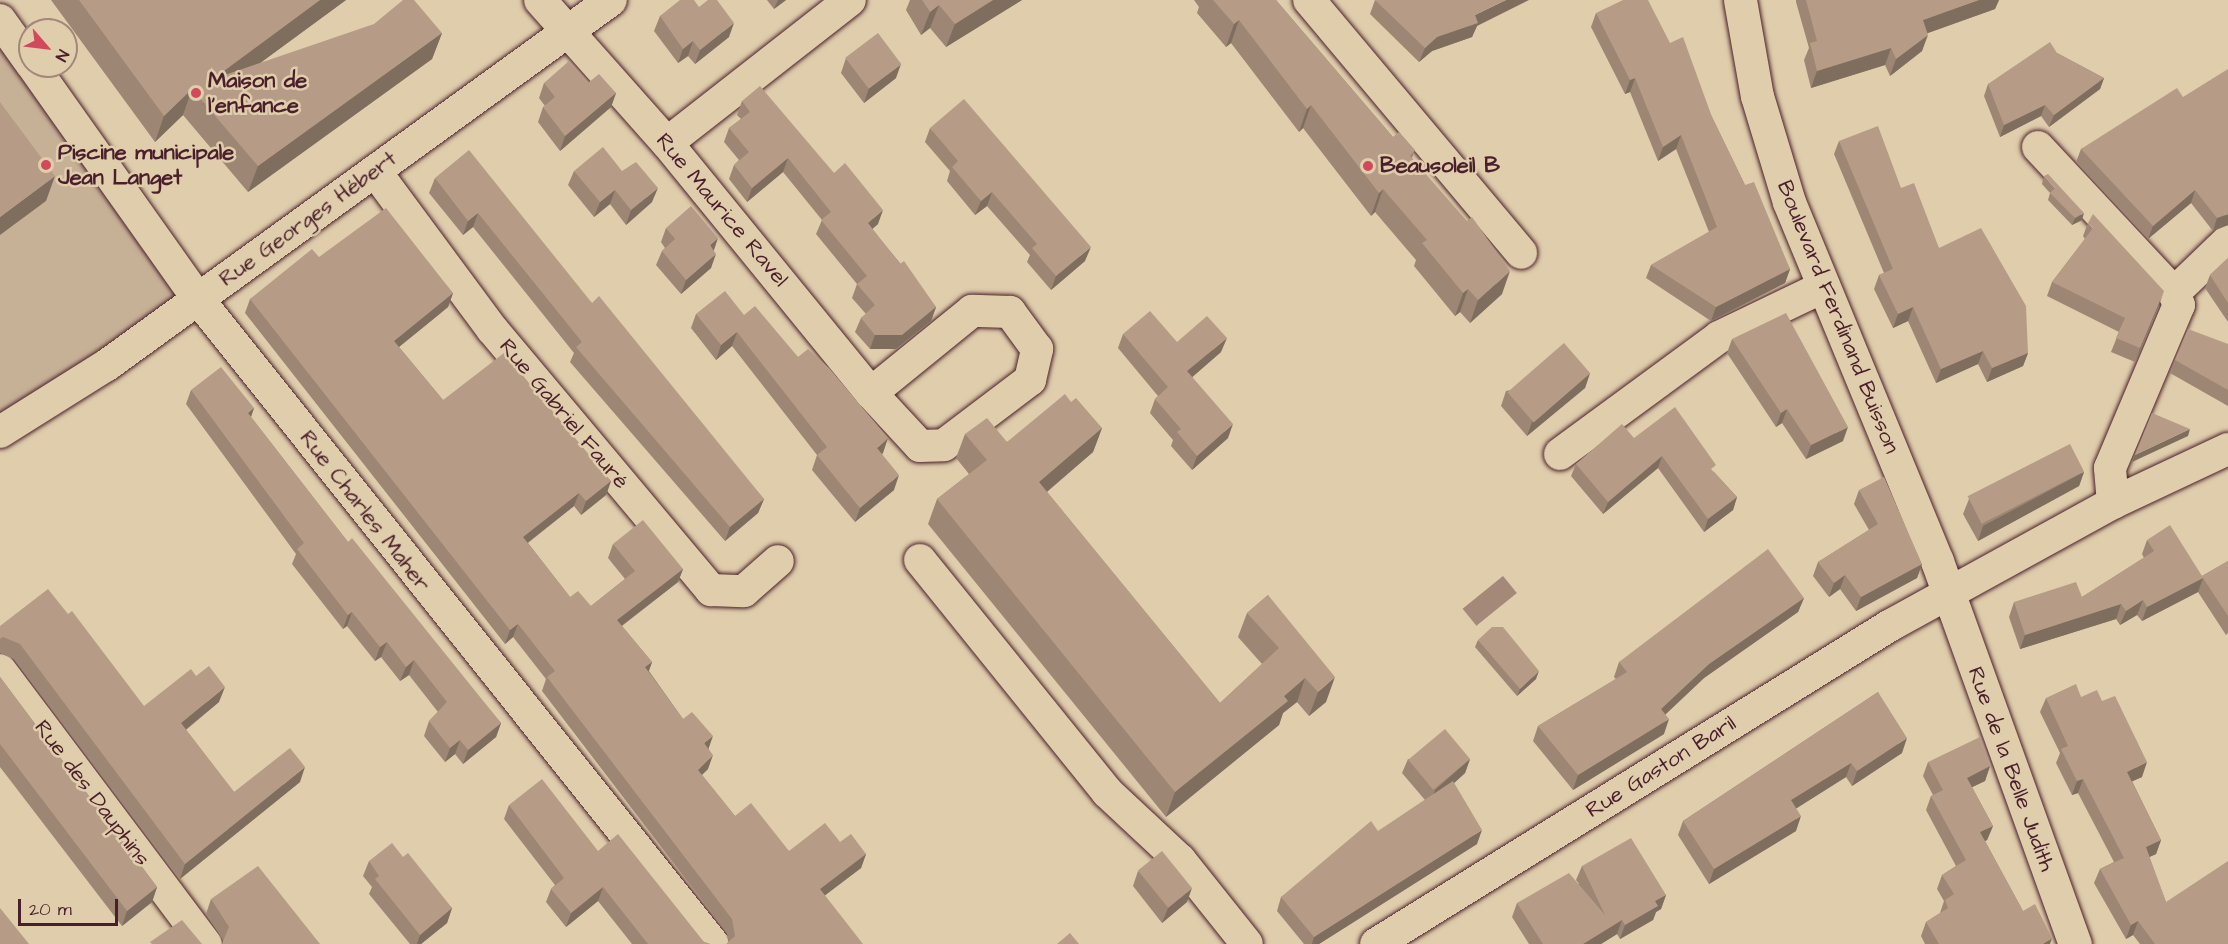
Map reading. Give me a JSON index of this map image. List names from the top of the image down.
{
  "streets": {
    "street": [
      "Rue Maurice Ravel",
      "Rue Georges Hébert",
      "Boulevard Ferdinand Buisson",
      "Rue Gabriel Fauré",
      "Rue Charles Maher",
      "Rue Gaston Baril",
      "Rue de la Belle Judith",
      "Rue des Dauphins"
    ]
  },
  "crossings": [
    ["Rue Maurice Ravel", "Rue Georges Hébert"],
    ["Rue Georges Hébert", "Rue Gabriel Fauré"],
    ["Rue Georges Hébert", "Rue Charles Maher"],
    ["Boulevard Ferdinand Buisson", "Rue Gaston Baril"],
    ["Boulevard Ferdinand Buisson", "Rue de la Belle Judith"],
    ["Rue Gaston Baril", "Rue de la Belle Judith"]
  ],
  "places": ["Maison de l'enfance", "Piscine municipale Jean Langet", "Beausoleil B"],
  "scale_bar": "20 m",
  "north": "bottom right"
}
